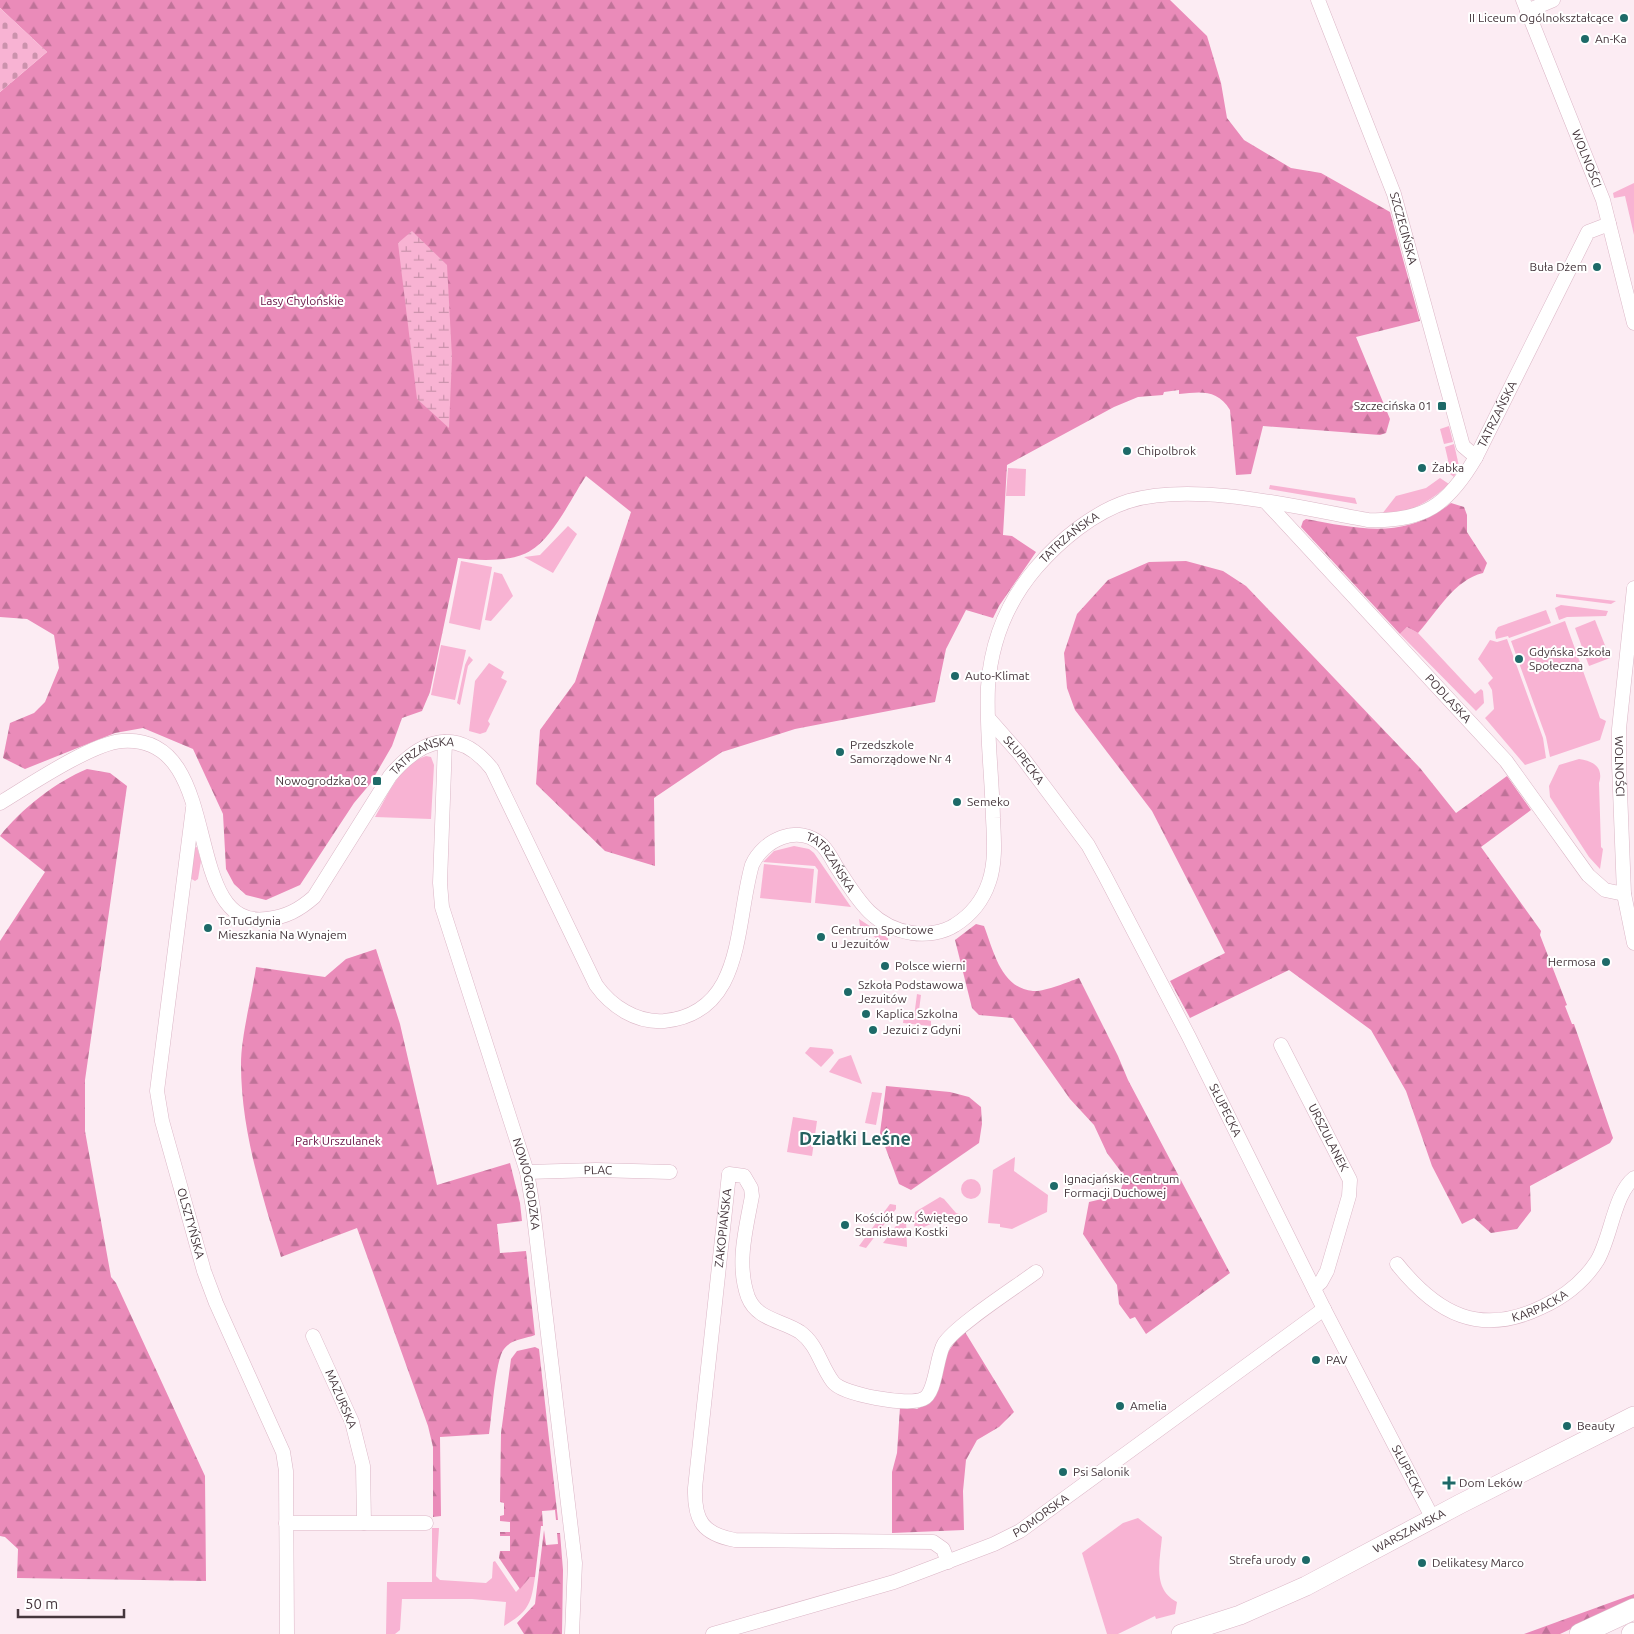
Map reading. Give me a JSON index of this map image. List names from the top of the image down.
{
  "streets": {
    "street": [
      "WOLNOŚCI",
      "SZCZECIŃSKA",
      "TATRZAŃSKA",
      "PODLASKA",
      "SŁUPECKA",
      "URSZULANEK",
      "PLAC",
      "NOWOGRODZKA",
      "OLSZTYŃSKA",
      "ZAKOPIAŃSKA",
      "KARPACKA",
      "MAZURSKA",
      "POMORSKA",
      "WARSZAWSKA"
    ]
  },
  "crossings": [
    ["WOLNOŚCI", "TATRZAŃSKA"],
    ["WOLNOŚCI", "PODLASKA"],
    ["SZCZECIŃSKA", "TATRZAŃSKA"],
    ["TATRZAŃSKA", "PODLASKA"],
    ["TATRZAŃSKA", "SŁUPECKA"],
    ["TATRZAŃSKA", "NOWOGRODZKA"],
    ["TATRZAŃSKA", "OLSZTYŃSKA"],
    ["SŁUPECKA", "URSZULANEK"],
    ["SŁUPECKA", "POMORSKA"],
    ["SŁUPECKA", "WARSZAWSKA"],
    ["PLAC", "NOWOGRODZKA"],
    ["ZAKOPIAŃSKA", "POMORSKA"]
  ],
  "districts": ["Działki Leśne"],
  "parks": ["Lasy Chylońskie", "Park Urszulanek"],
  "places": {
    "other": [
      "II Liceum Ogólnokształcące",
      "An-Ka",
      "Buła Dżem",
      "Chipolbrok",
      "Żabka",
      "Gdyńska Szkoła Społeczna",
      "Auto-Klimat",
      "Przedszkole Samorządowe Nr 4",
      "Semeko",
      "ToTuGdynia Mieszkania Na Wynajem",
      "Centrum Sportowe u Jezuitów",
      "Hermosa",
      "Polsce wierni",
      "Szkoła Podstawowa Jezuitów",
      "Kaplica Szkolna",
      "Jezuici z Gdyni",
      "Ignacjańskie Centrum Formacji Duchowej",
      "Kościół pw. Świętego Stanisława Kostki",
      "PAV",
      "Amelia",
      "Beauty",
      "Psi Salonik",
      "Strefa urody",
      "Delikatesy Marco"
    ],
    "transit": ["Szczecińska 01", "Nowogrodzka 02"],
    "health": ["Dom Leków"]
  },
  "scale_bar": "50 m"
}
